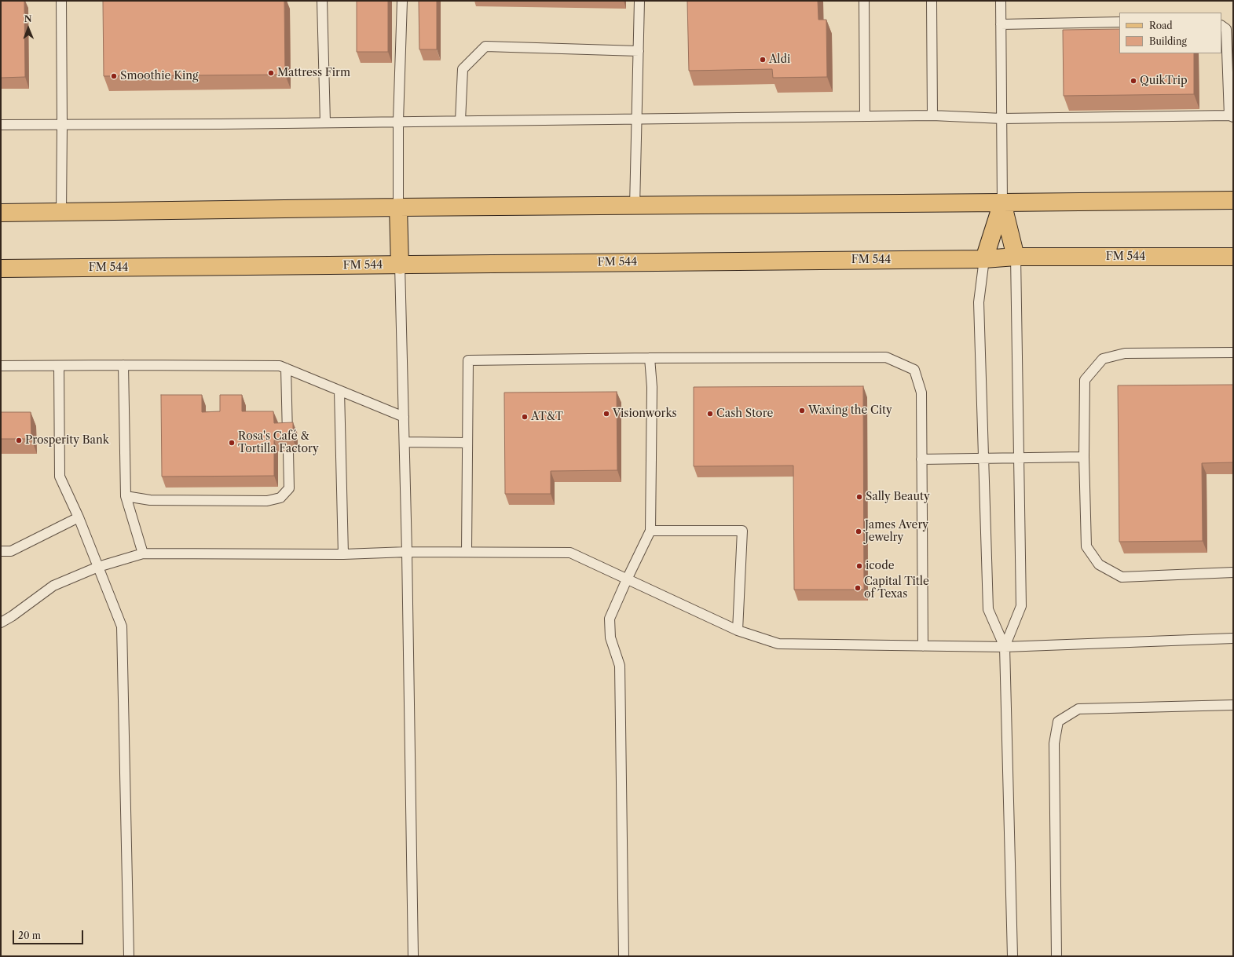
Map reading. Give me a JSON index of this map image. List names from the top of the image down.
{
  "streets": {
    "main road": ["FM 544"]
  },
  "places": [
    "Aldi",
    "Mattress Firm",
    "Smoothie King",
    "QuikTrip",
    "Waxing the City",
    "Visionworks",
    "Cash Store",
    "AT&T",
    "Prosperity Bank",
    "Rosa's Café & Tortilla Factory",
    "Sally Beauty",
    "James Avery Jewelry",
    "icode",
    "Capital Title of Texas"
  ],
  "legend": ["Road", "Building"],
  "scale_bar": "20 m",
  "north": "top"
}
